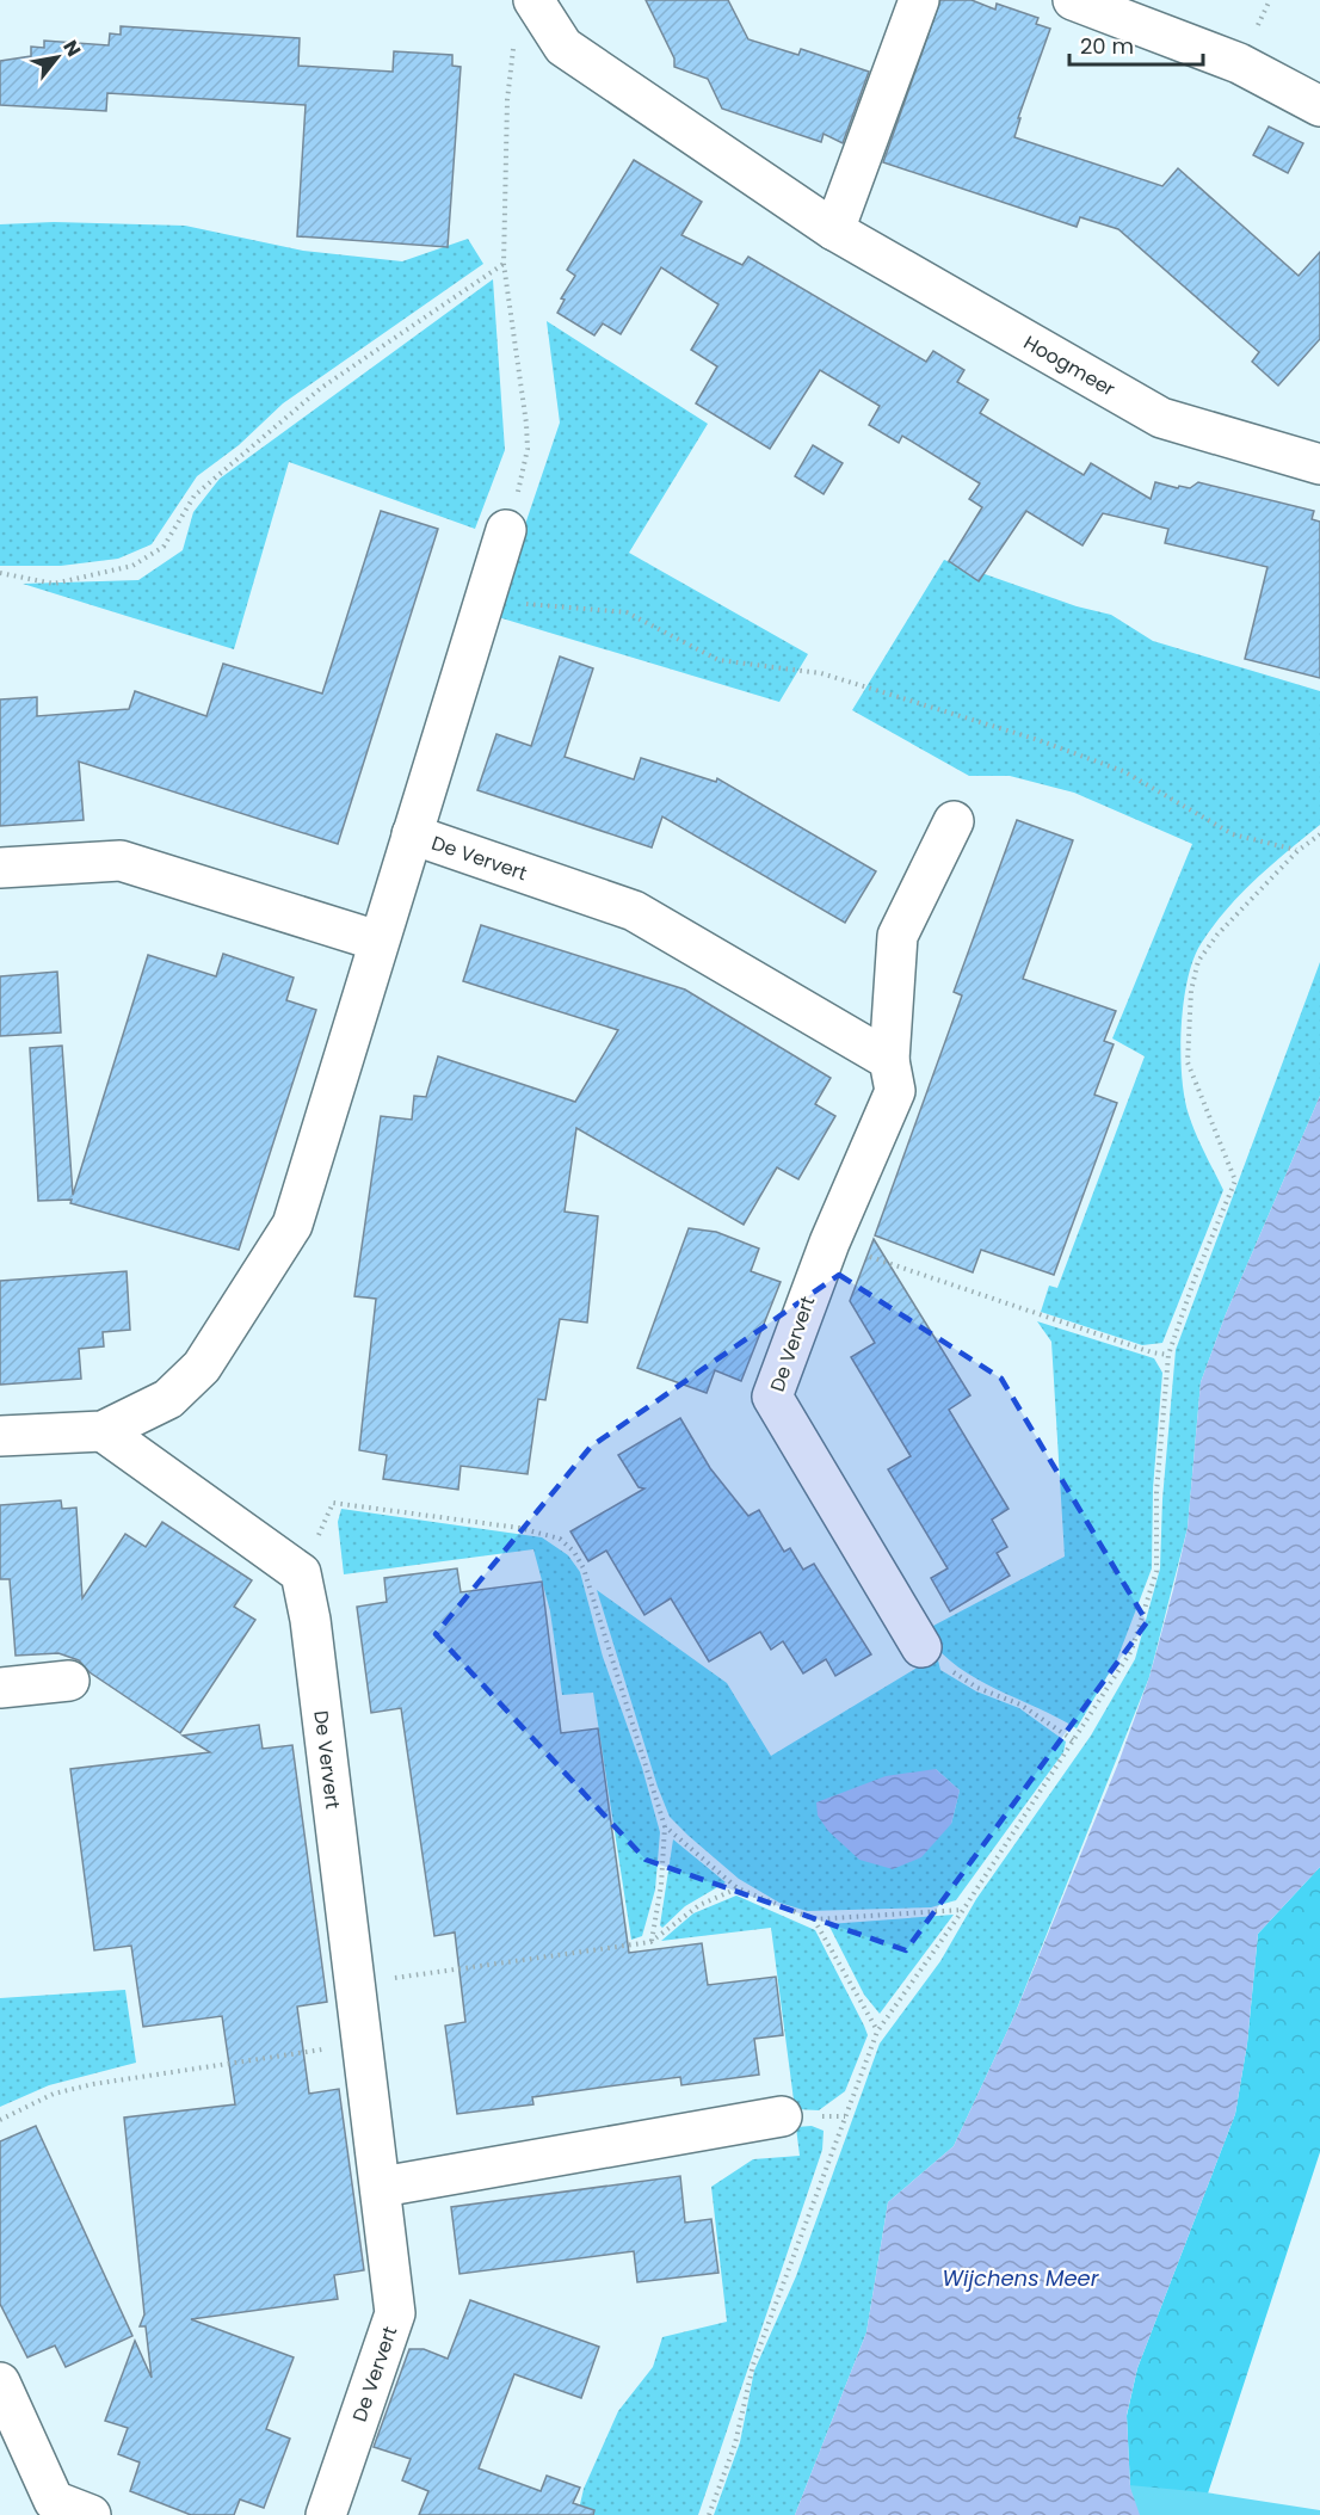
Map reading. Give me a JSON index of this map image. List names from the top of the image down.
{
  "streets": {
    "street": ["Hoogmeer", "De Ververt"]
  },
  "water": ["Wijchens Meer"],
  "scale_bar": "20 m",
  "north": "top right"
}
